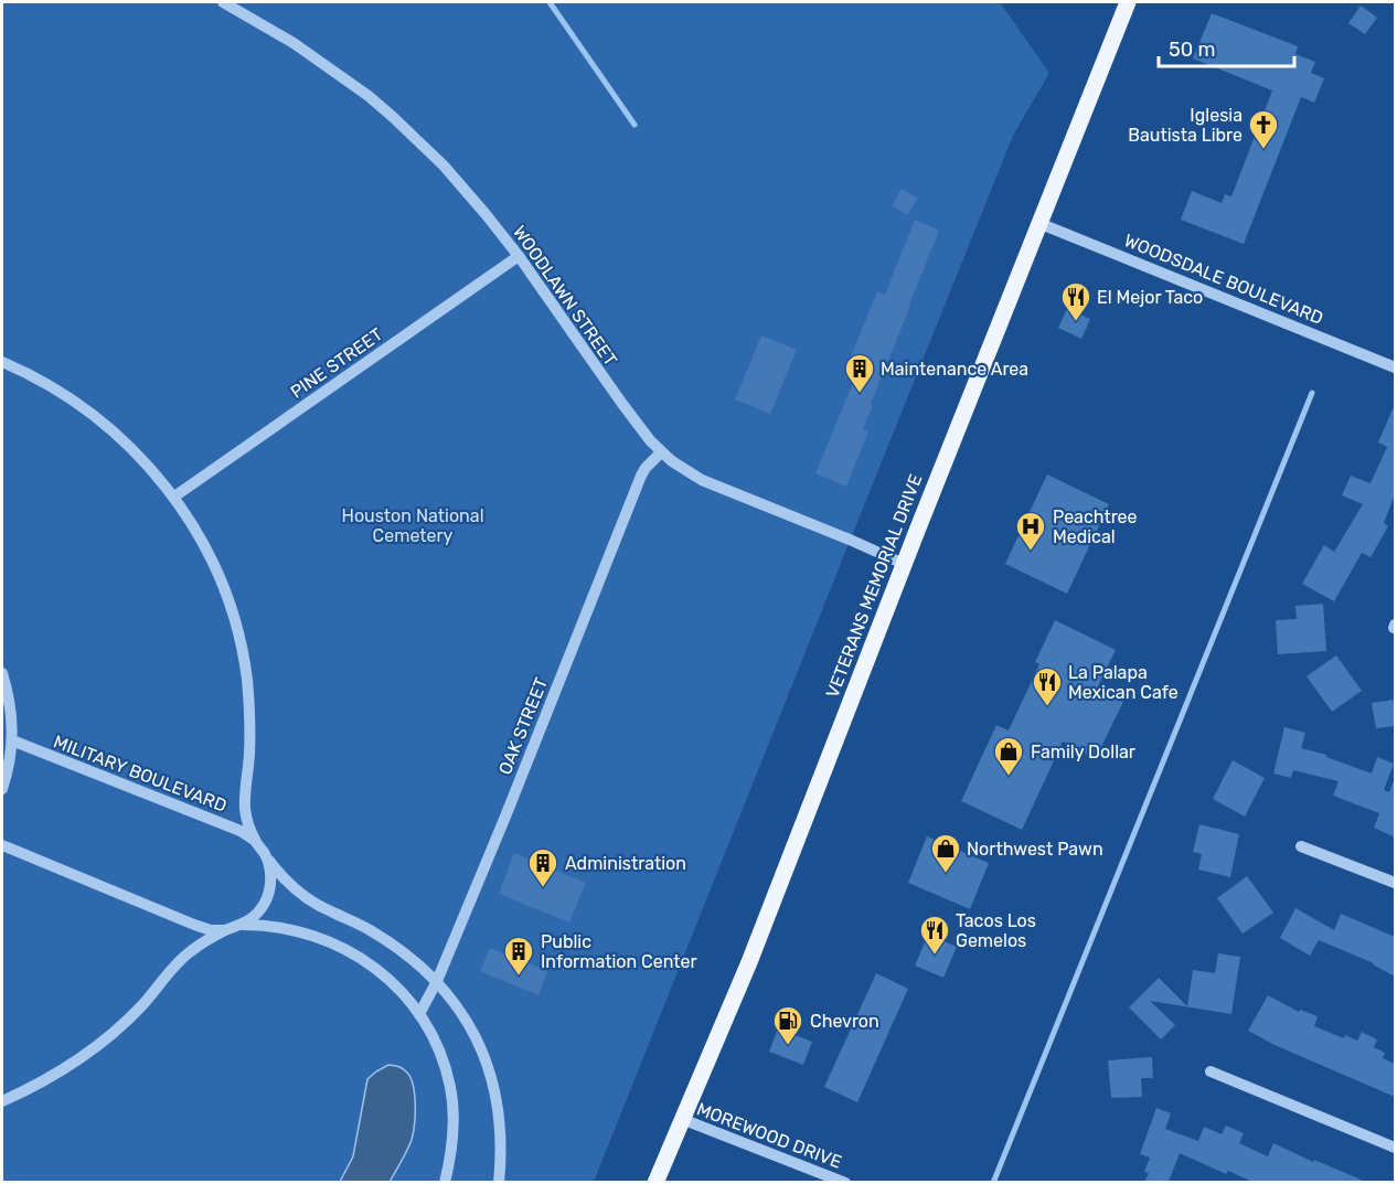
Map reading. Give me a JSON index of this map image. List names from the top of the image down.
{
  "streets": {
    "main road": ["VETERANS MEMORIAL DRIVE"],
    "street": [
      "WOODSDALE BOULEVARD",
      "WOODLAWN STREET",
      "PINE STREET",
      "OAK STREET",
      "MILITARY BOULEVARD",
      "MOREWOOD DRIVE"
    ]
  },
  "crossings": [
    ["WOODSDALE BOULEVARD", "VETERANS MEMORIAL DRIVE"],
    ["WOODLAWN STREET", "PINE STREET"],
    ["WOODLAWN STREET", "VETERANS MEMORIAL DRIVE"],
    ["WOODLAWN STREET", "OAK STREET"],
    ["VETERANS MEMORIAL DRIVE", "MOREWOOD DRIVE"]
  ],
  "parks": ["Houston National Cemetery"],
  "places": {
    "church": ["Iglesia Bautista Libre"],
    "restaurant": ["El Mejor Taco", "La Palapa Mexican Cafe", "Tacos Los Gemelos"],
    "building": ["Maintenance Area", "Administration", "Public Information Center"],
    "hospital": ["Peachtree Medical"],
    "shop": ["Family Dollar", "Northwest Pawn"],
    "fuel station": ["Chevron"]
  },
  "scale_bar": "50 m"
}
